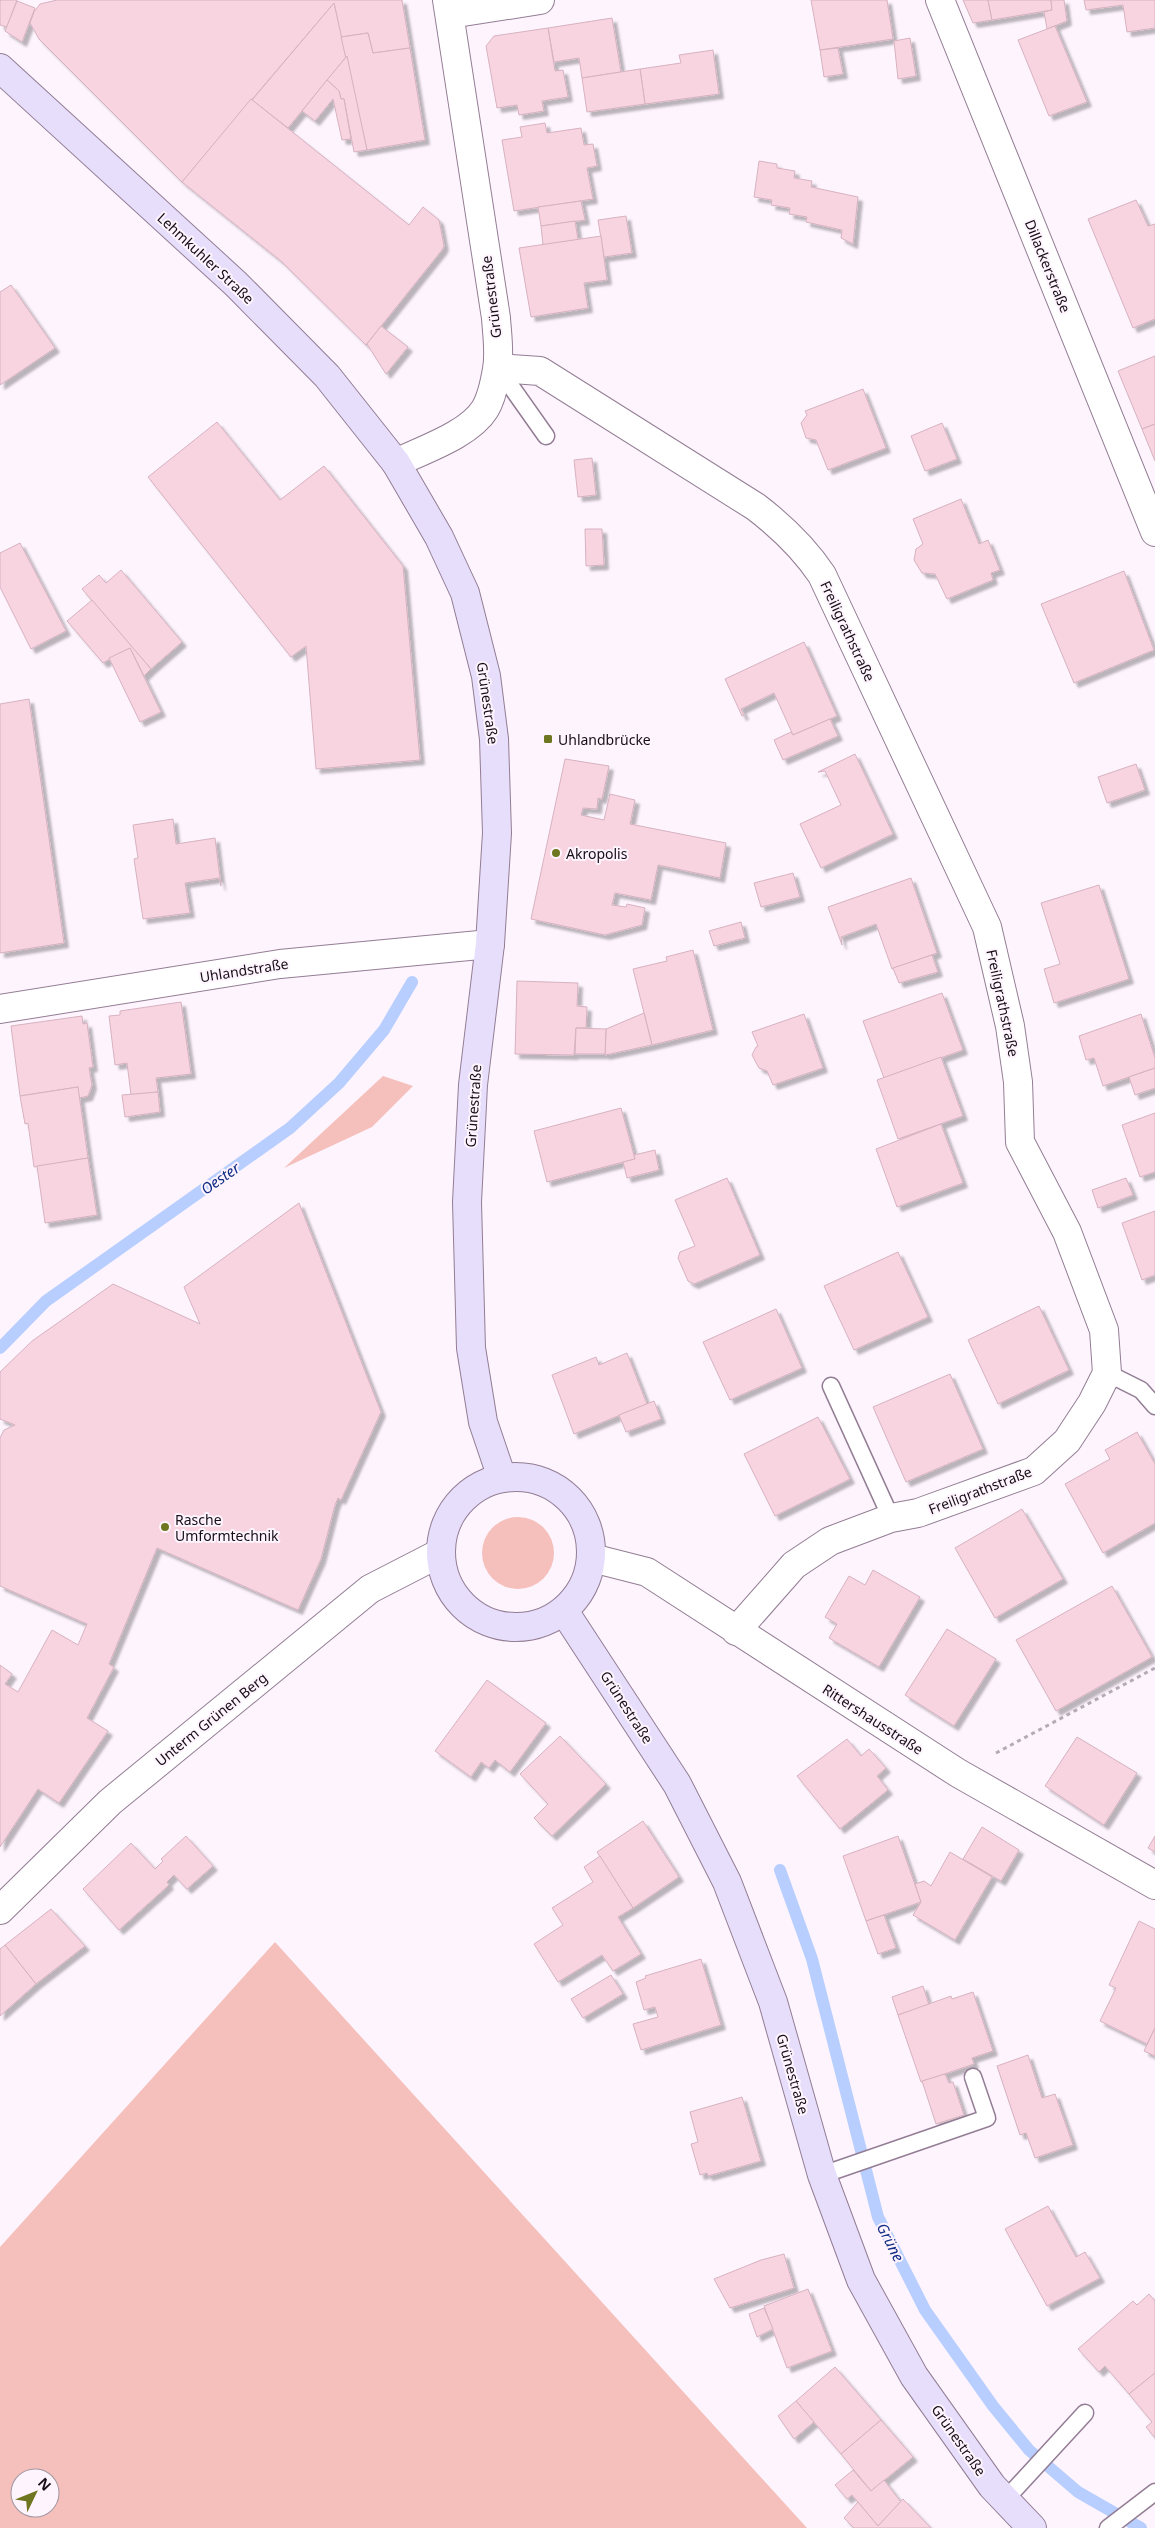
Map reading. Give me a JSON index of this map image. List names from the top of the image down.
{
  "streets": {
    "street": [
      "Lehmkuhler Straße",
      "Dillackerstraße",
      "Grünestraße",
      "Freiligrathstraße",
      "Uhlandstraße",
      "Unterm Grünen Berg",
      "Rittershausstraße"
    ]
  },
  "crossings": [
    ["Lehmkuhler Straße", "Grünestraße"],
    ["Grünestraße", "Freiligrathstraße"],
    ["Grünestraße", "Uhlandstraße"],
    ["Grünestraße", "Unterm Grünen Berg"],
    ["Grünestraße", "Rittershausstraße"],
    ["Freiligrathstraße", "Rittershausstraße"],
    ["Unterm Grünen Berg", "Rittershausstraße"]
  ],
  "water": ["Oester", "Grüne"],
  "places": {
    "transit": ["Uhlandbrücke"],
    "other": ["Akropolis", "Rasche Umformtechnik"]
  },
  "north": "top right"
}
